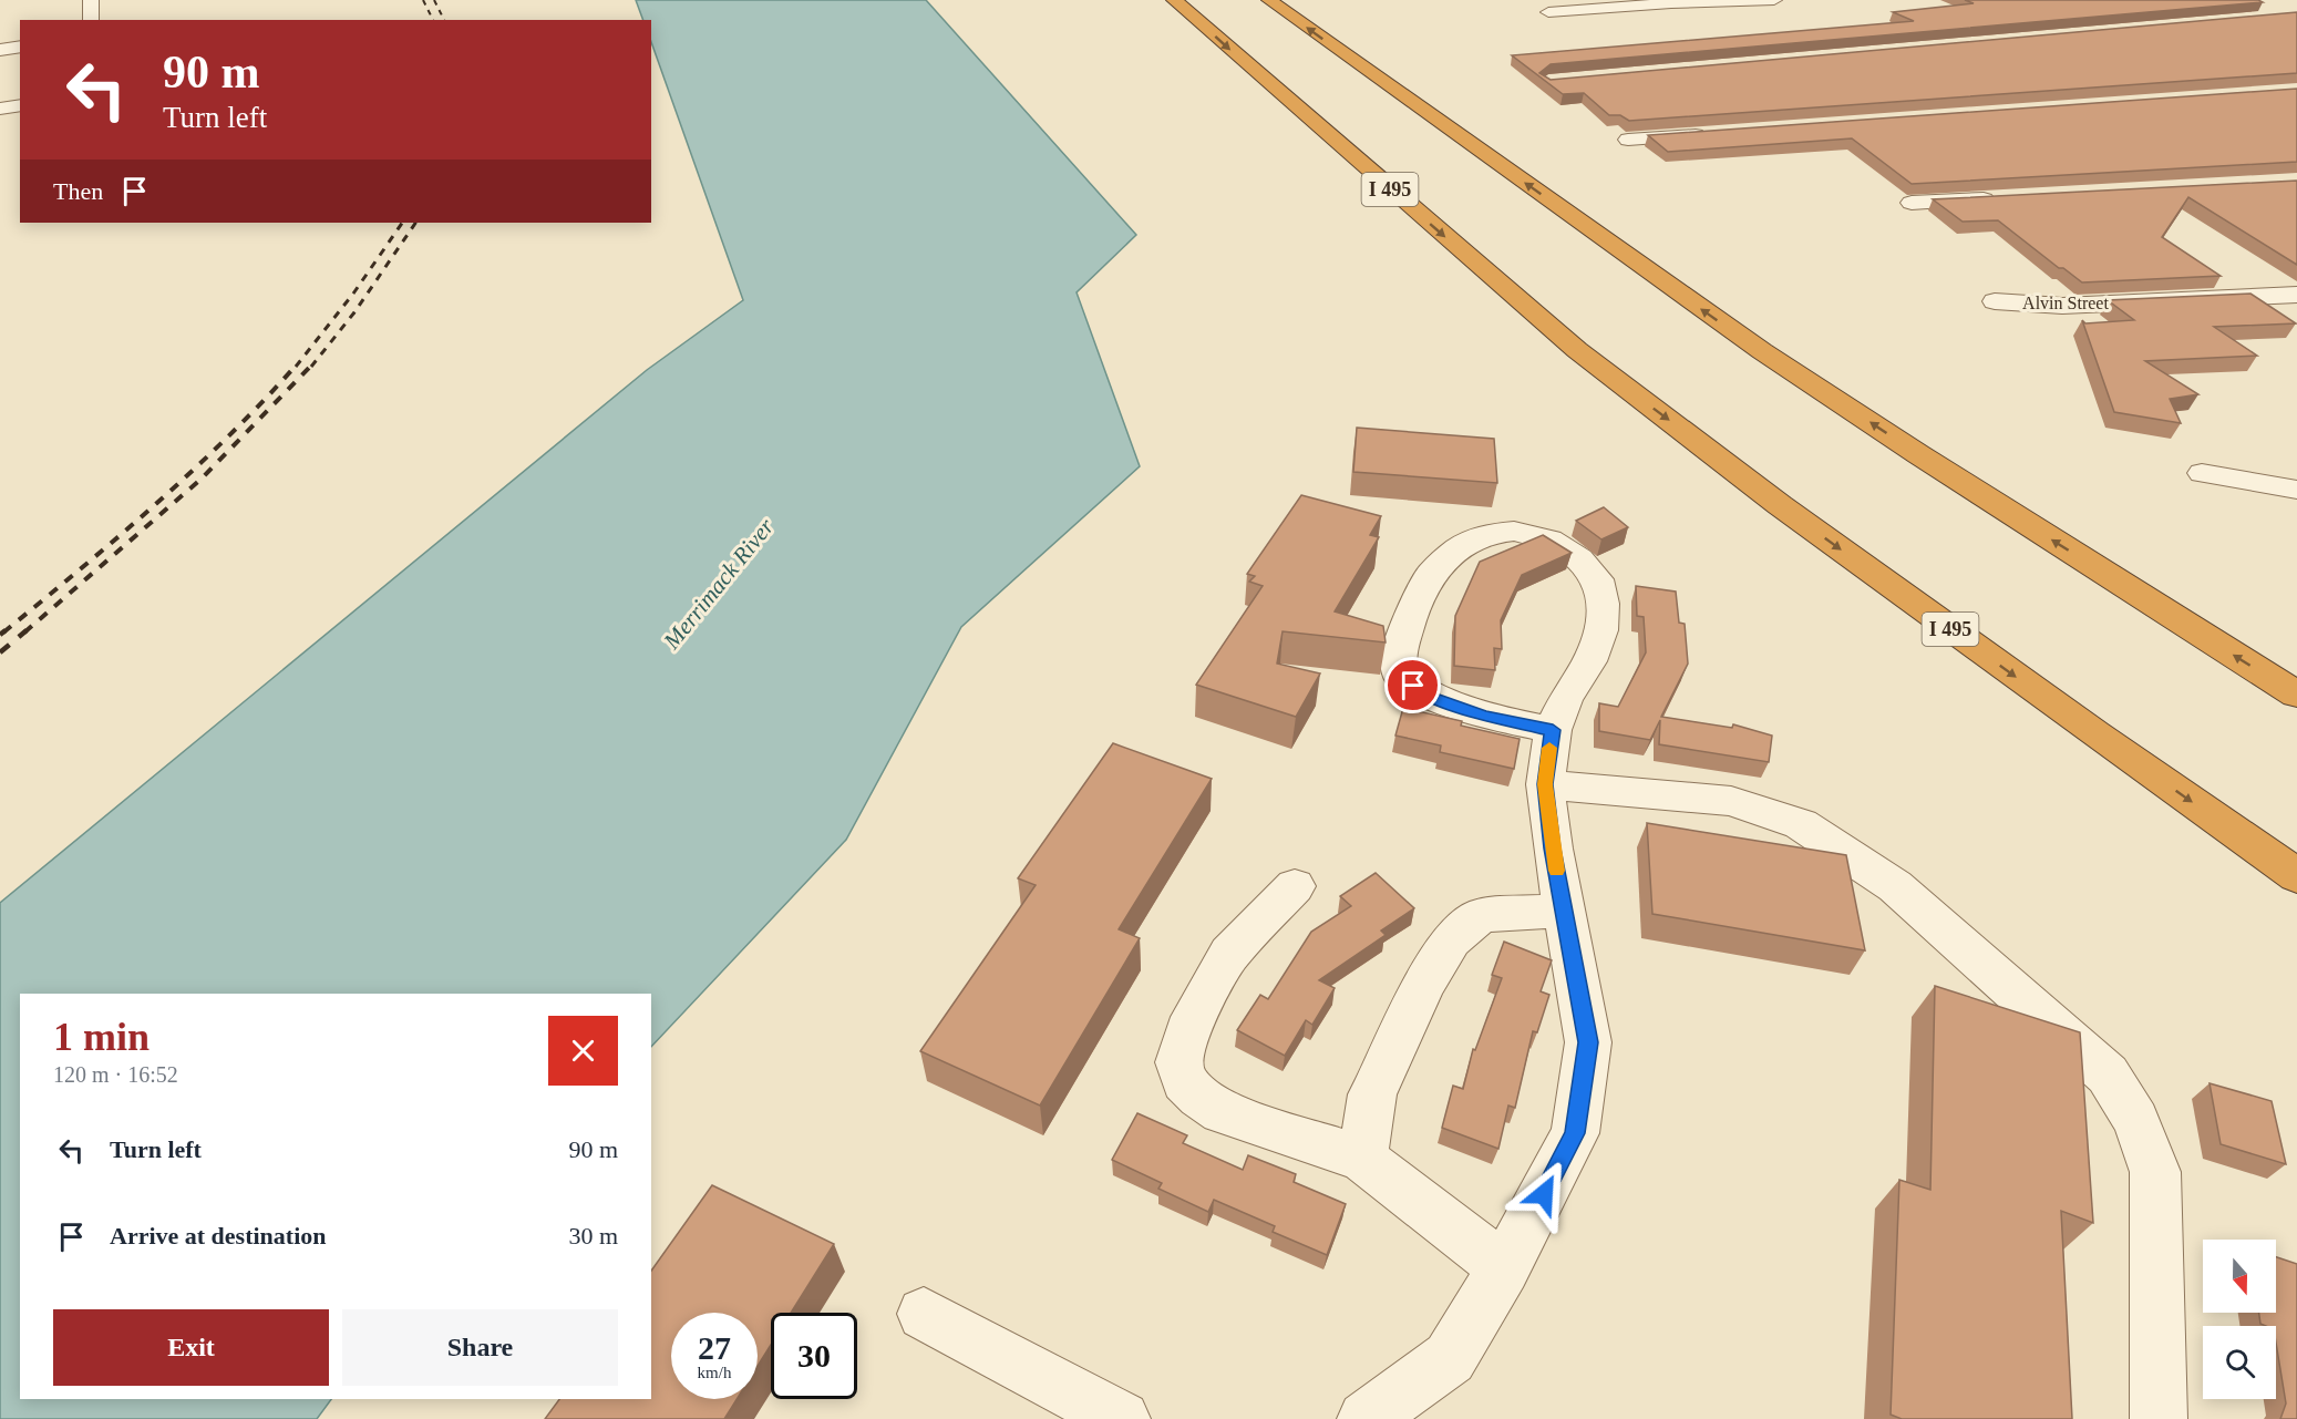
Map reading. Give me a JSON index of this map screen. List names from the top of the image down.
{
  "streets": {
    "highway": ["I 495"],
    "street": ["Alvin Street"]
  },
  "water": ["Merrimack River"],
  "north": "bottom",
  "page": {
    "turn": ["90 m", "Turn left"],
    "then": "Then",
    "heading": ["1 min", "120 m · 16:52"],
    "list": [
      {
        "name": "Turn left",
        "value": "90 m"
      },
      {
        "name": "Arrive at destination",
        "value": "30 m"
      }
    ],
    "buttons": ["Exit", "Share"],
    "speed": "27 km/h",
    "limit": "30"
  }
}
